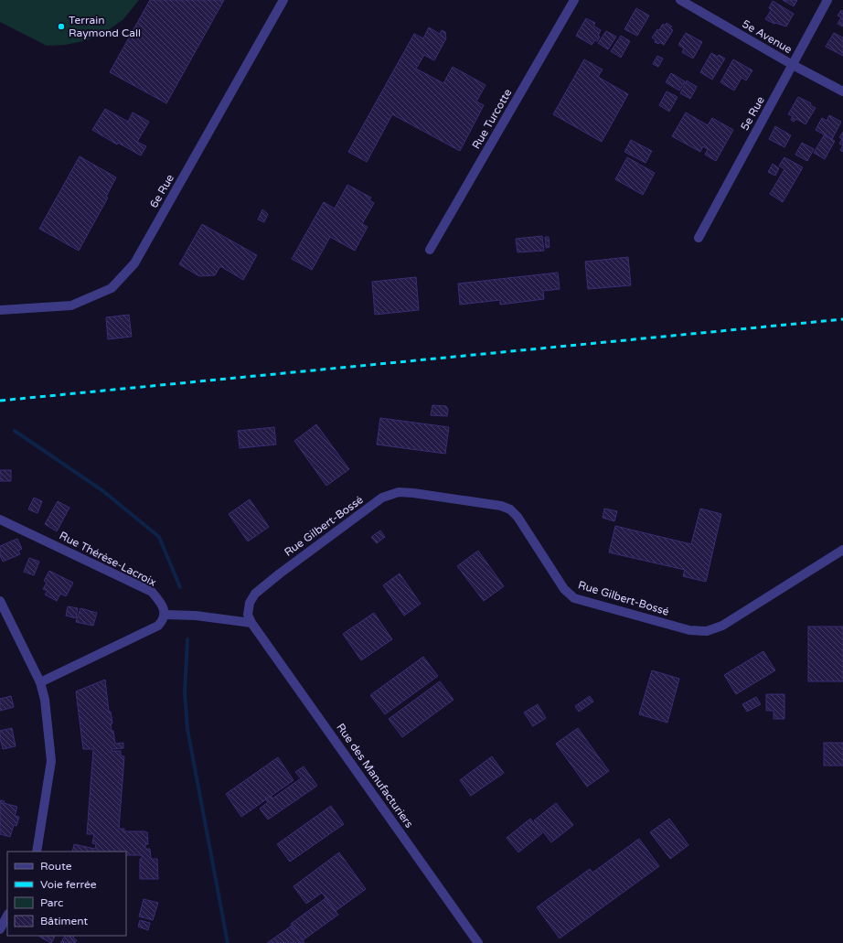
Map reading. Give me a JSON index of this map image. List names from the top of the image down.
{
  "streets": {
    "street": [
      "5e Avenue",
      "5e Rue",
      "Rue Turcotte",
      "6e Rue",
      "Rue Gilbert-Bossé",
      "Rue Thérèse-Lacroix",
      "Rue des Manufacturiers"
    ]
  },
  "crossings": [
    ["5e Avenue", "5e Rue"],
    ["Rue Gilbert-Bossé", "Rue des Manufacturiers"]
  ],
  "places": ["Terrain Raymond Call"],
  "legend": [
    "Route",
    "Voie ferrée",
    "Parc",
    "Bâtiment"
  ]
}
